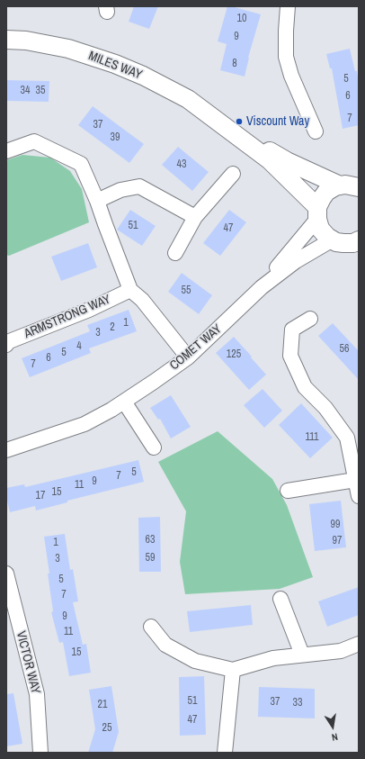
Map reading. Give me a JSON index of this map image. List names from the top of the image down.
{
  "streets": {
    "street": [
      "MILES WAY",
      "ARMSTRONG WAY",
      "COMET WAY",
      "VICTOR WAY"
    ]
  },
  "crossings": [
    ["MILES WAY", "COMET WAY"]
  ],
  "places": ["Viscount Way"],
  "house_numbers": [
    "10",
    "9",
    "8",
    "5",
    "34",
    "35",
    "6",
    "7",
    "37",
    "39",
    "43",
    "51",
    "47",
    "55",
    "1",
    "2",
    "3",
    "4",
    "56",
    "5",
    "125",
    "6",
    "7",
    "111",
    "5",
    "7",
    "9",
    "11",
    "15",
    "17",
    "99",
    "63",
    "97",
    "1",
    "59",
    "3",
    "5",
    "7",
    "9",
    "11",
    "15",
    "51",
    "37",
    "33",
    "21",
    "47",
    "25"
  ],
  "north": "bottom"
}
